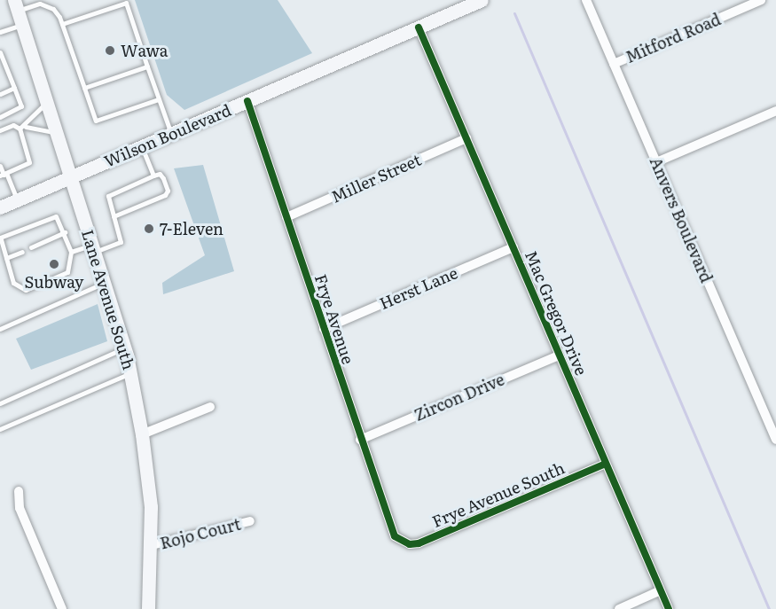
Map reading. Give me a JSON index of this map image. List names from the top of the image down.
{
  "streets": {
    "main road": ["Wilson Boulevard", "Lane Avenue South"],
    "street": [
      "Mitford Road",
      "Miller Street",
      "Anvers Boulevard",
      "Herst Lane",
      "Mac Gregor Drive",
      "Frye Avenue",
      "Zircon Drive",
      "Frye Avenue South",
      "Rojo Court"
    ]
  },
  "crossings": [
    ["Mitford Road", "Anvers Boulevard"],
    ["Wilson Boulevard", "Lane Avenue South"],
    ["Wilson Boulevard", "Mac Gregor Drive"],
    ["Wilson Boulevard", "Frye Avenue"],
    ["Miller Street", "Mac Gregor Drive"],
    ["Miller Street", "Frye Avenue"],
    ["Herst Lane", "Mac Gregor Drive"],
    ["Herst Lane", "Frye Avenue"],
    ["Lane Avenue South", "Rojo Court"],
    ["Mac Gregor Drive", "Zircon Drive"],
    ["Mac Gregor Drive", "Frye Avenue South"],
    ["Frye Avenue", "Zircon Drive"],
    ["Frye Avenue", "Frye Avenue South"]
  ],
  "places": ["Wawa", "7-Eleven", "Subway"]
}
